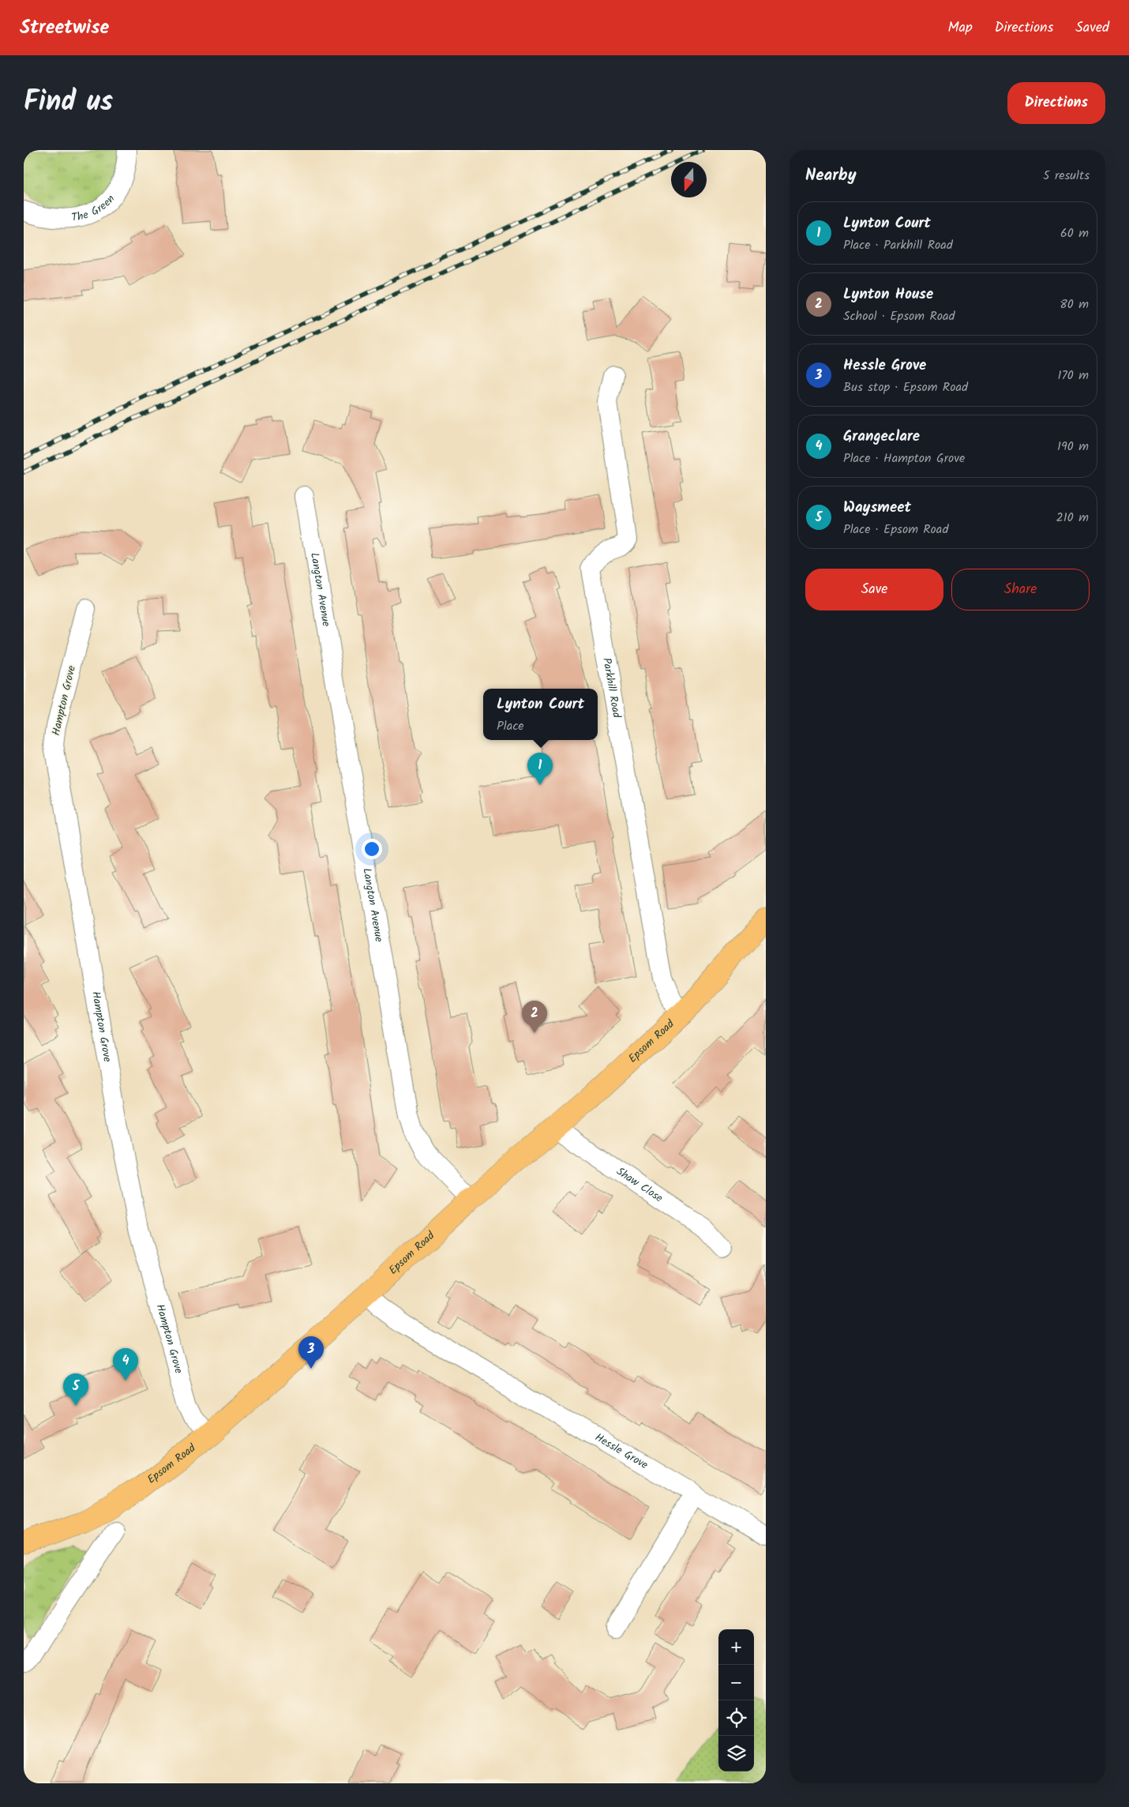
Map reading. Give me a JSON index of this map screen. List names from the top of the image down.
{
  "streets": {
    "highway": ["Epsom Road"],
    "street": [
      "The Green",
      "Langton Avenue",
      "Parkhill Road",
      "Hampton Grove",
      "Shaw Close",
      "Hessle Grove"
    ]
  },
  "crossings": [
    ["Langton Avenue", "Epsom Road"],
    ["Parkhill Road", "Epsom Road"],
    ["Hampton Grove", "Epsom Road"],
    ["Epsom Road", "Shaw Close"],
    ["Epsom Road", "Hessle Grove"]
  ],
  "north": "bottom",
  "page": {
    "header": "Streetwise",
    "nav": ["Map", "Directions", "Saved"],
    "title": "Find us",
    "buttons": [
      "Directions",
      ["Save", "Share"]
    ],
    "heading": ["Nearby", "5 results"],
    "list": [
      {
        "mark": "1",
        "name": "Lynton Court",
        "note": "Place · Parkhill Road",
        "value": "60 m"
      },
      {
        "mark": "2",
        "name": "Lynton House",
        "note": "School · Epsom Road",
        "value": "80 m"
      },
      {
        "mark": "3",
        "name": "Hessle Grove",
        "note": "Bus stop · Epsom Road",
        "value": "170 m"
      },
      {
        "mark": "4",
        "name": "Grangeclare",
        "note": "Place · Hampton Grove",
        "value": "190 m"
      },
      {
        "mark": "5",
        "name": "Waysmeet",
        "note": "Place · Epsom Road",
        "value": "210 m"
      }
    ],
    "popup": ["Lynton Court", "Place"],
    "pins": [
      "1",
      "2",
      "3",
      "4",
      "5"
    ],
    "map_buttons": ["+", "−"]
  }
}
